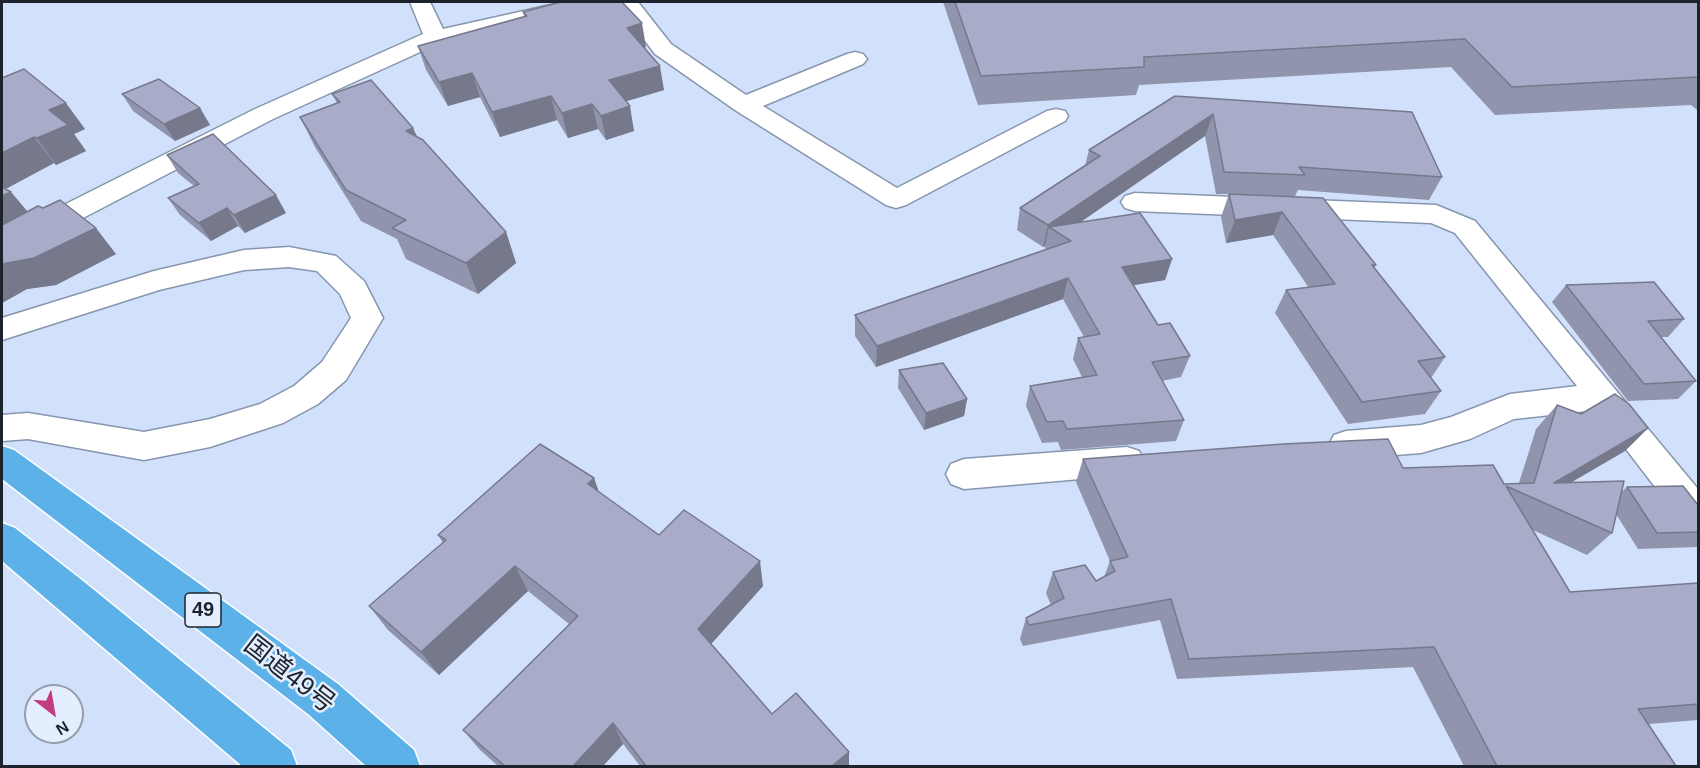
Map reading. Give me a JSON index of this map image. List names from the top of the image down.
{
  "streets": {
    "highway": ["49", "国道49号"]
  },
  "north": "bottom right"
}
